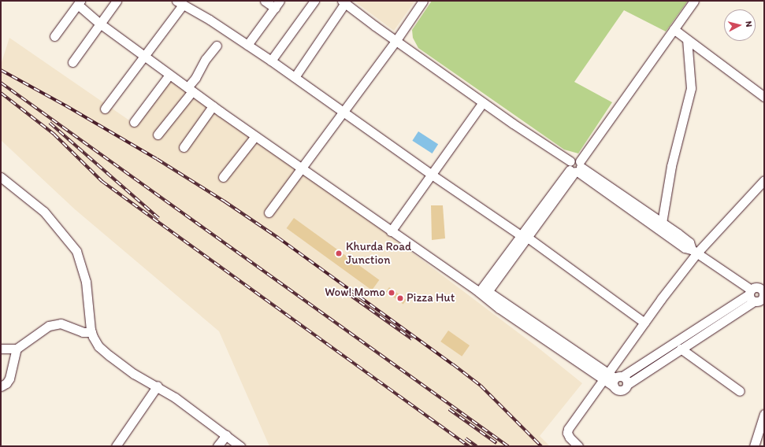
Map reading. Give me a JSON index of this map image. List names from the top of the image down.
{
  "places": ["Khurda Road Junction", "Wow! Momo", "Pizza Hut"],
  "north": "right"
}
